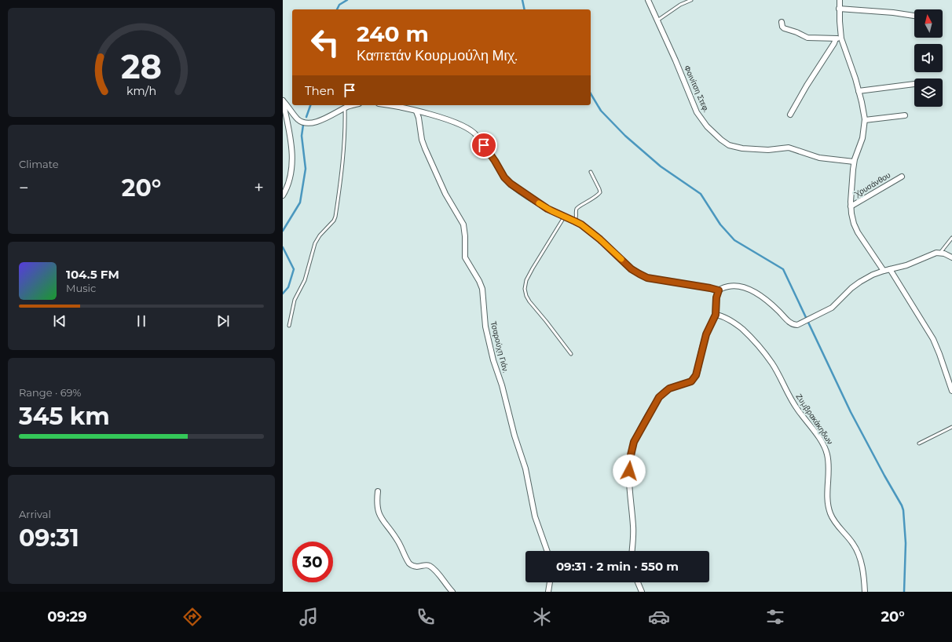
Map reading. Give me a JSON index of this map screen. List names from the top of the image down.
{
  "streets": {
    "street": [
      "Φοινίτση Στεφ.",
      "Χρυσάνθου",
      "Τσαρούχη Γιάν.",
      "Ζυμβρακάκηδων"
    ]
  },
  "north": "top",
  "page": {
    "turn": ["240 m", "Καπετάν Κουρμούλη Μιχ."],
    "then": "Then",
    "tile": [
      "Climate",
      ["Range · 69%", "345 km"],
      ["Arrival", "09:31"]
    ],
    "heat": ["−", "20°", "+"],
    "song": ["104.5 FM", "Music"],
    "limit": "30",
    "trip": "09:31 · 2 min · 550 m",
    "tabs": ["09:29", "20°"],
    "gauge": ["28", "km/h"]
  }
}
